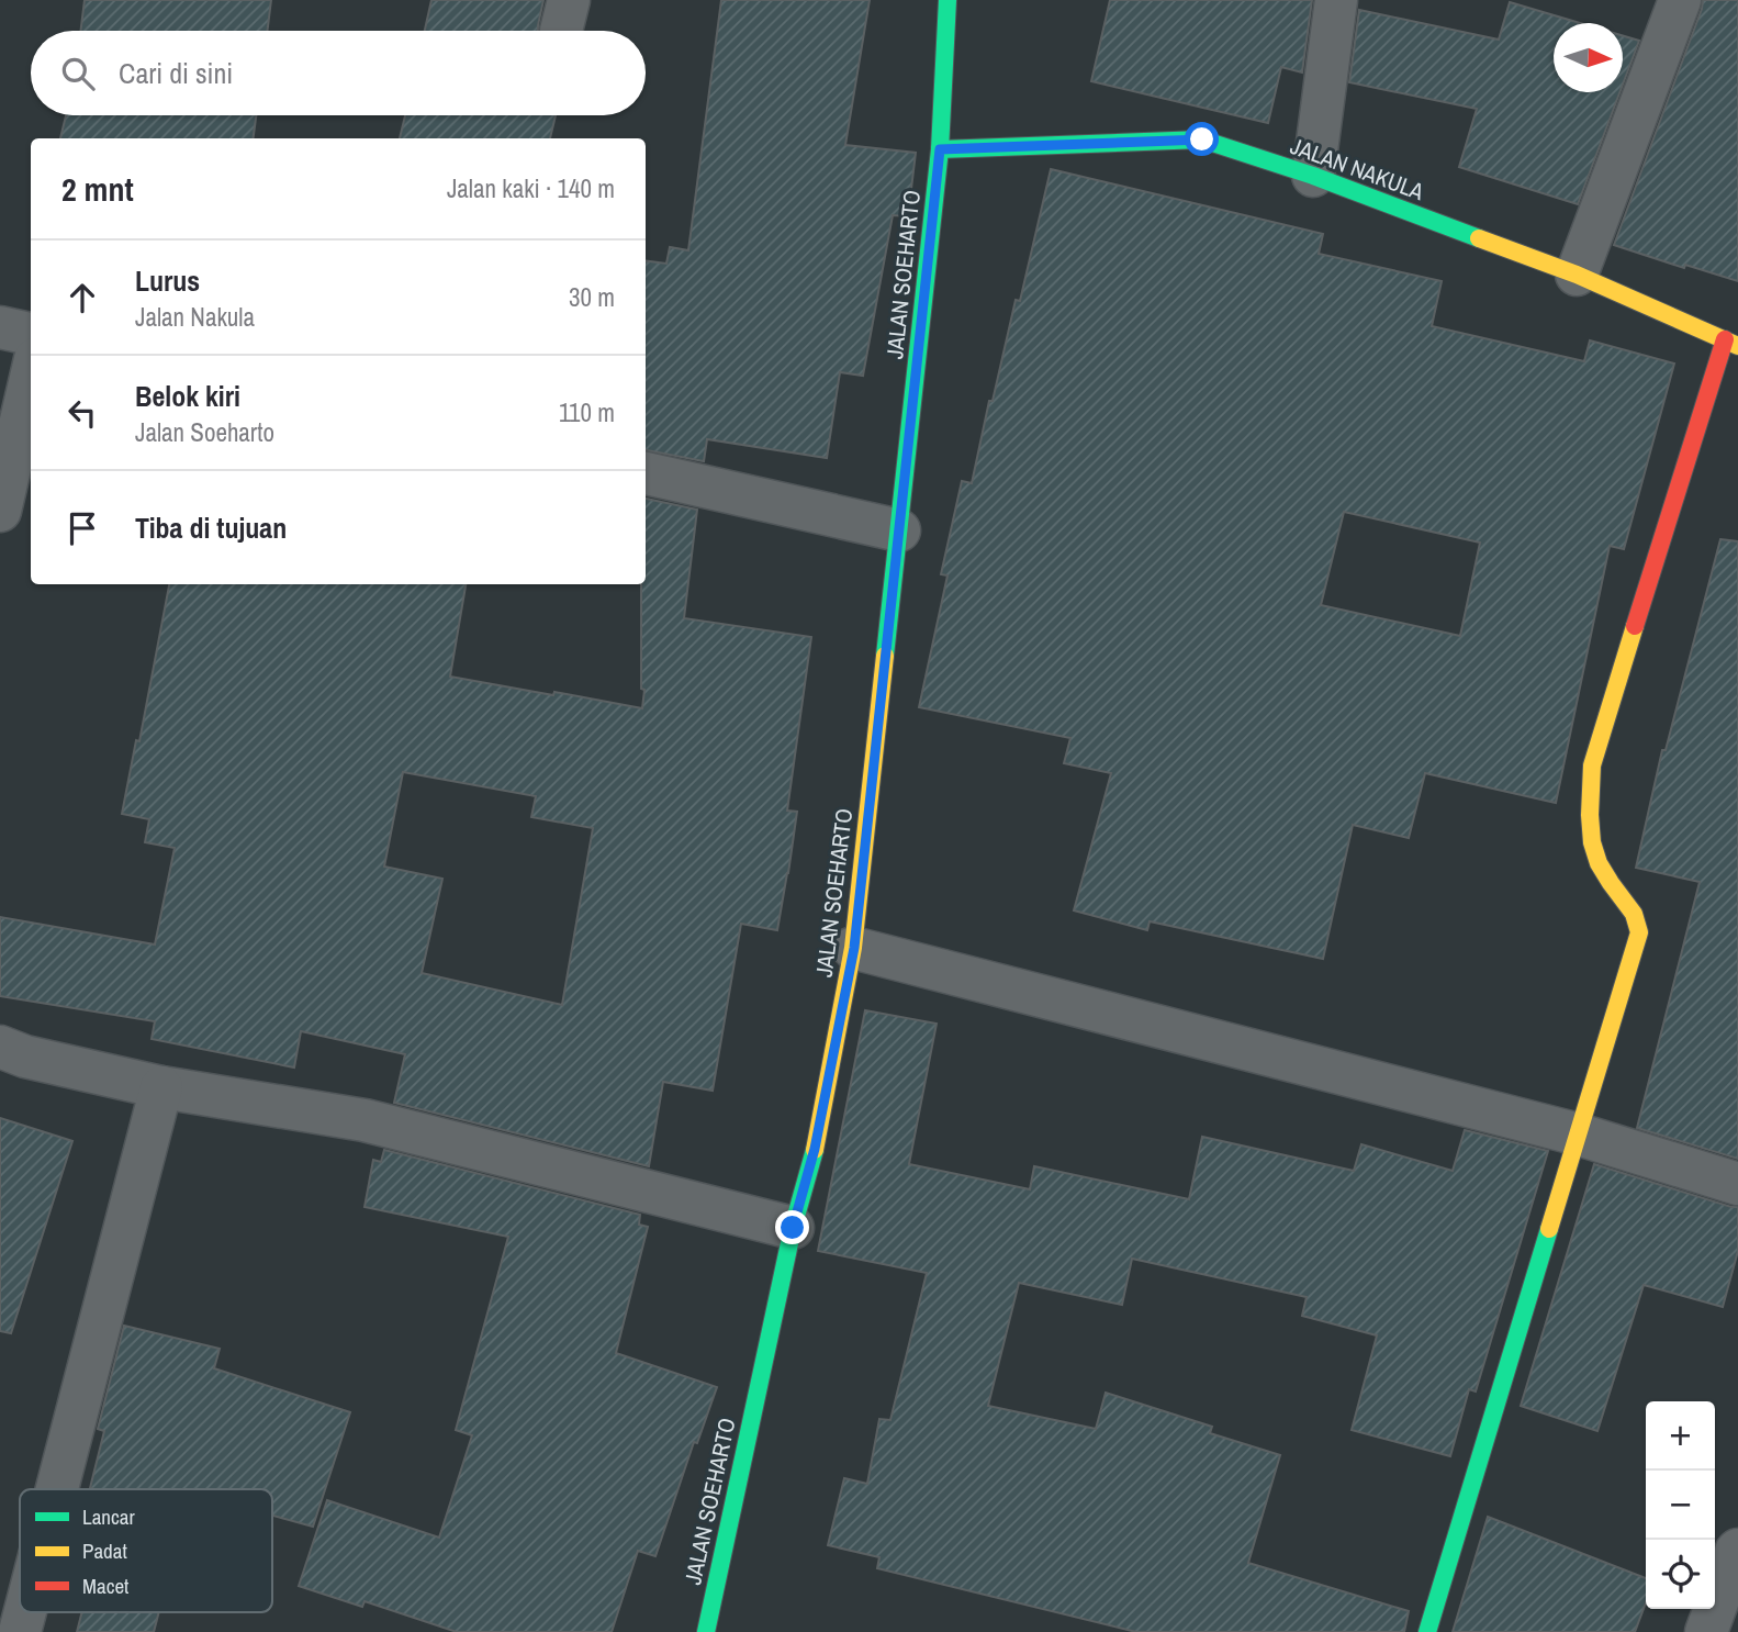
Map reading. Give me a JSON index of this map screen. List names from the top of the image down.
{
  "streets": {
    "street": ["JALAN NAKULA", "JALAN SOEHARTO"]
  },
  "crossings": [
    ["JALAN NAKULA", "JALAN SOEHARTO"]
  ],
  "legend": ["Lancar", "Padat", "Macet"],
  "north": "right",
  "page": {
    "search": "Cari di sini",
    "heading": ["2 mnt", "Jalan kaki · 140 m"],
    "list": [
      ["Lurus", "Jalan Nakula", "30 m"],
      ["Belok kiri", "Jalan Soeharto", "110 m"],
      "Tiba di tujuan"
    ],
    "map_buttons": ["+", "−"]
  }
}
